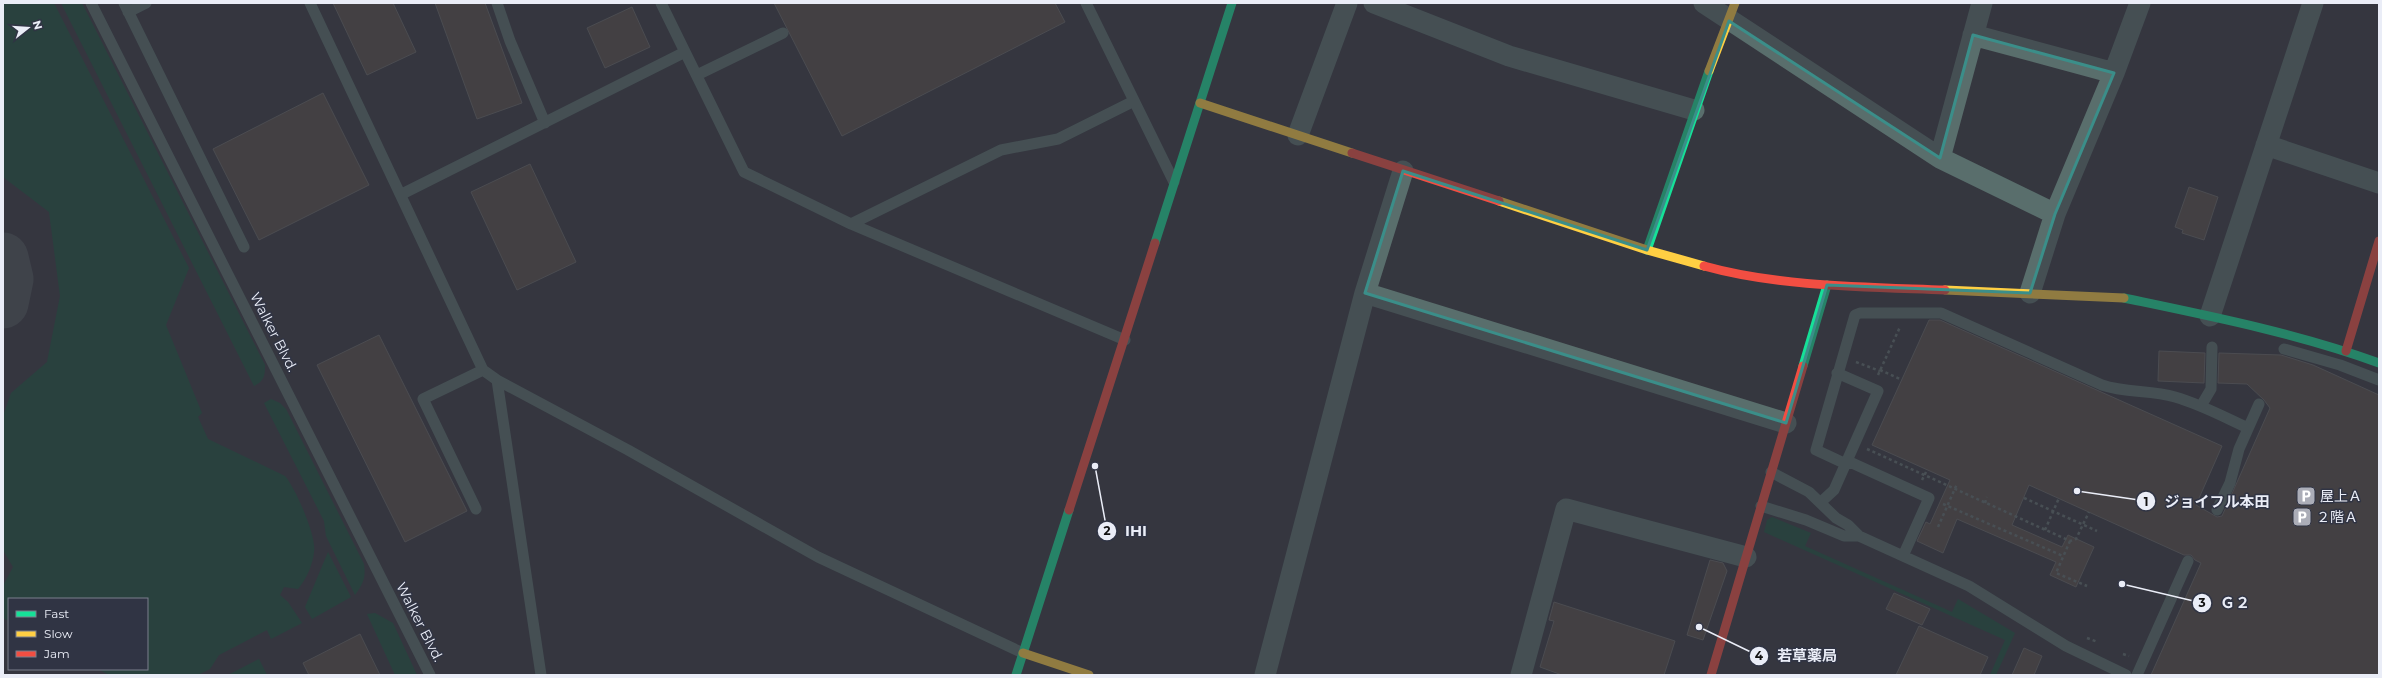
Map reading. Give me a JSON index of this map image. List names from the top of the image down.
{
  "streets": {
    "lane": ["Walker Blvd."]
  },
  "places": {
    "other": [
      "IHI",
      "ジョイフル本田",
      "Ｇ２",
      "若草薬局"
    ],
    "parking": ["屋上Ａ", "２階Ａ"]
  },
  "legend": ["Fast", "Slow", "Jam"],
  "north": "right"
}
